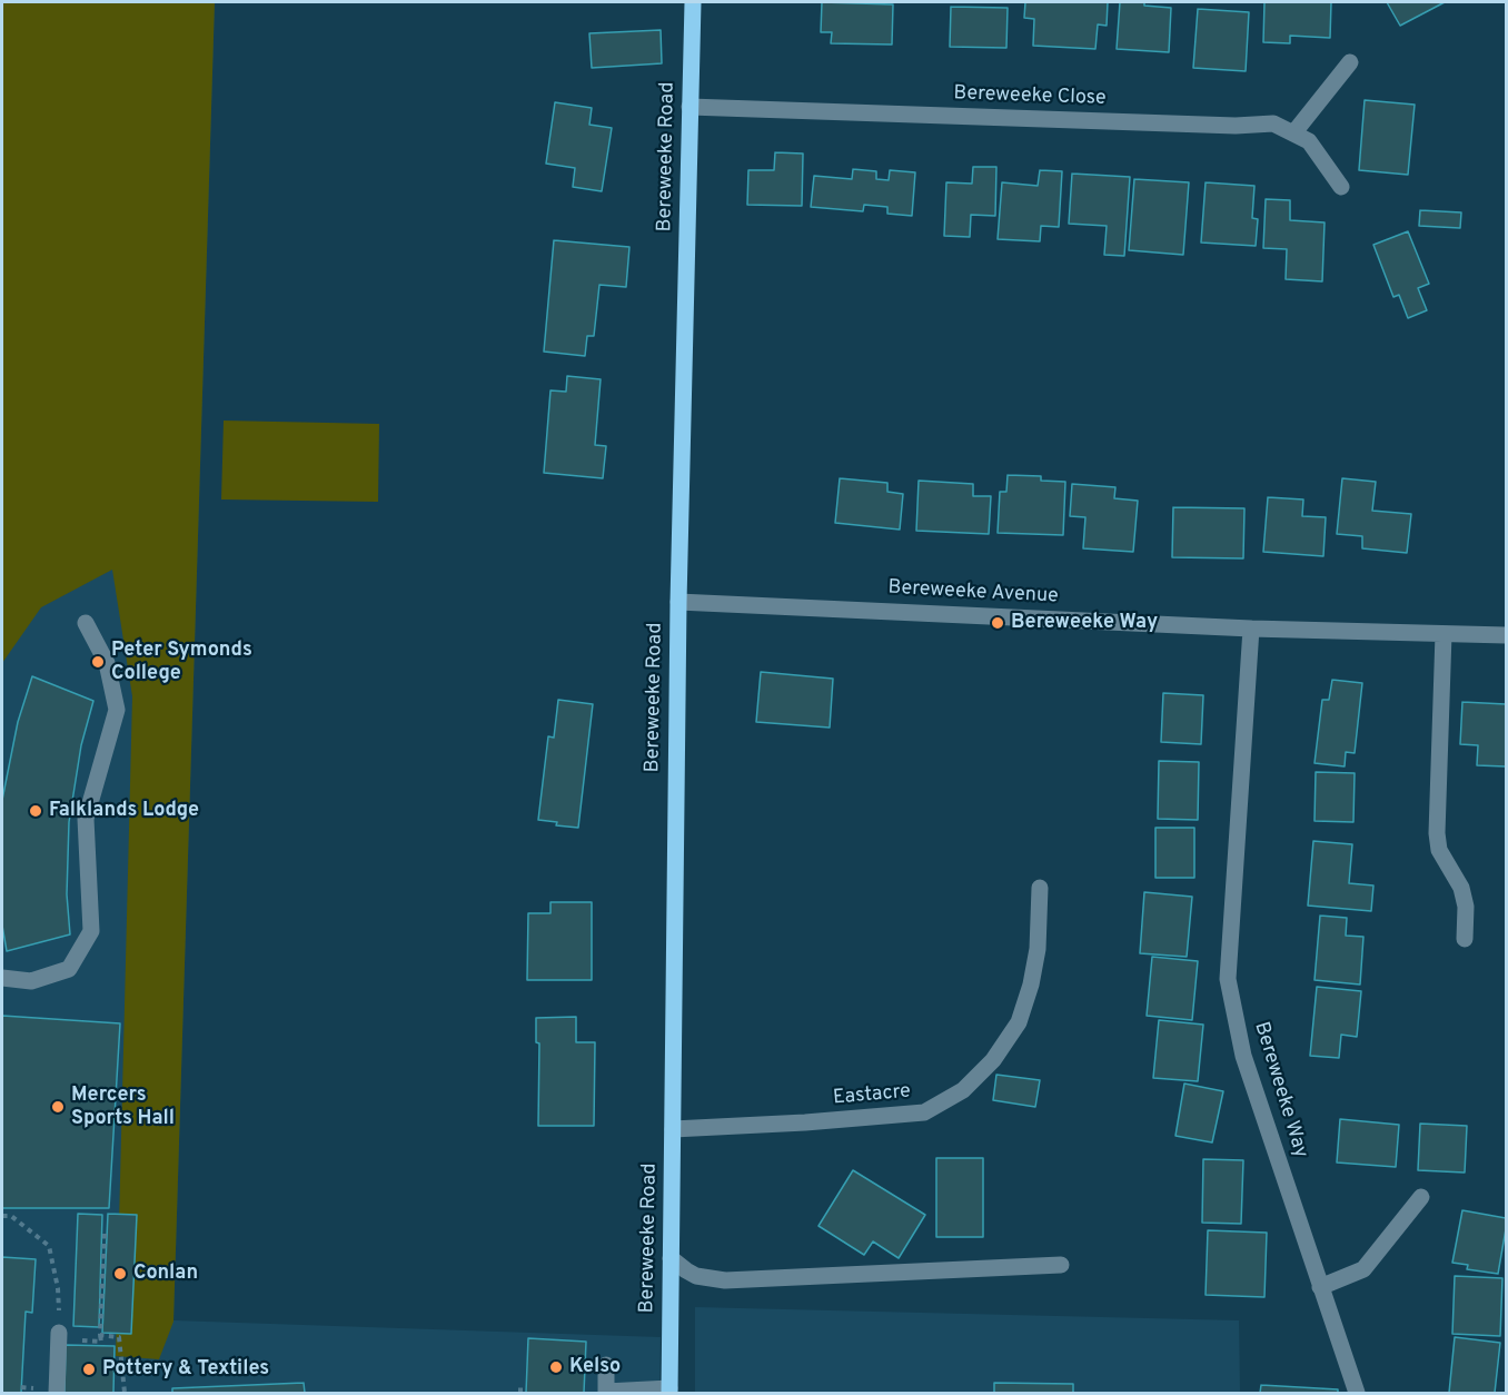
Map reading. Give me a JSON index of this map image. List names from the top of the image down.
{
  "streets": {
    "main road": ["Bereweeke Road"],
    "street": [
      "Bereweeke Close",
      "Bereweeke Avenue",
      "Bereweeke Way",
      "Eastacre"
    ]
  },
  "crossings": [
    ["Bereweeke Close", "Bereweeke Road"],
    ["Bereweeke Road", "Bereweeke Avenue"],
    ["Bereweeke Road", "Eastacre"],
    ["Bereweeke Avenue", "Bereweeke Way"]
  ],
  "places": [
    "Bereweeke Way",
    "Peter Symonds College",
    "Falklands Lodge",
    "Mercers Sports Hall",
    "Conlan",
    "Kelso",
    "Pottery & Textiles"
  ]
}
